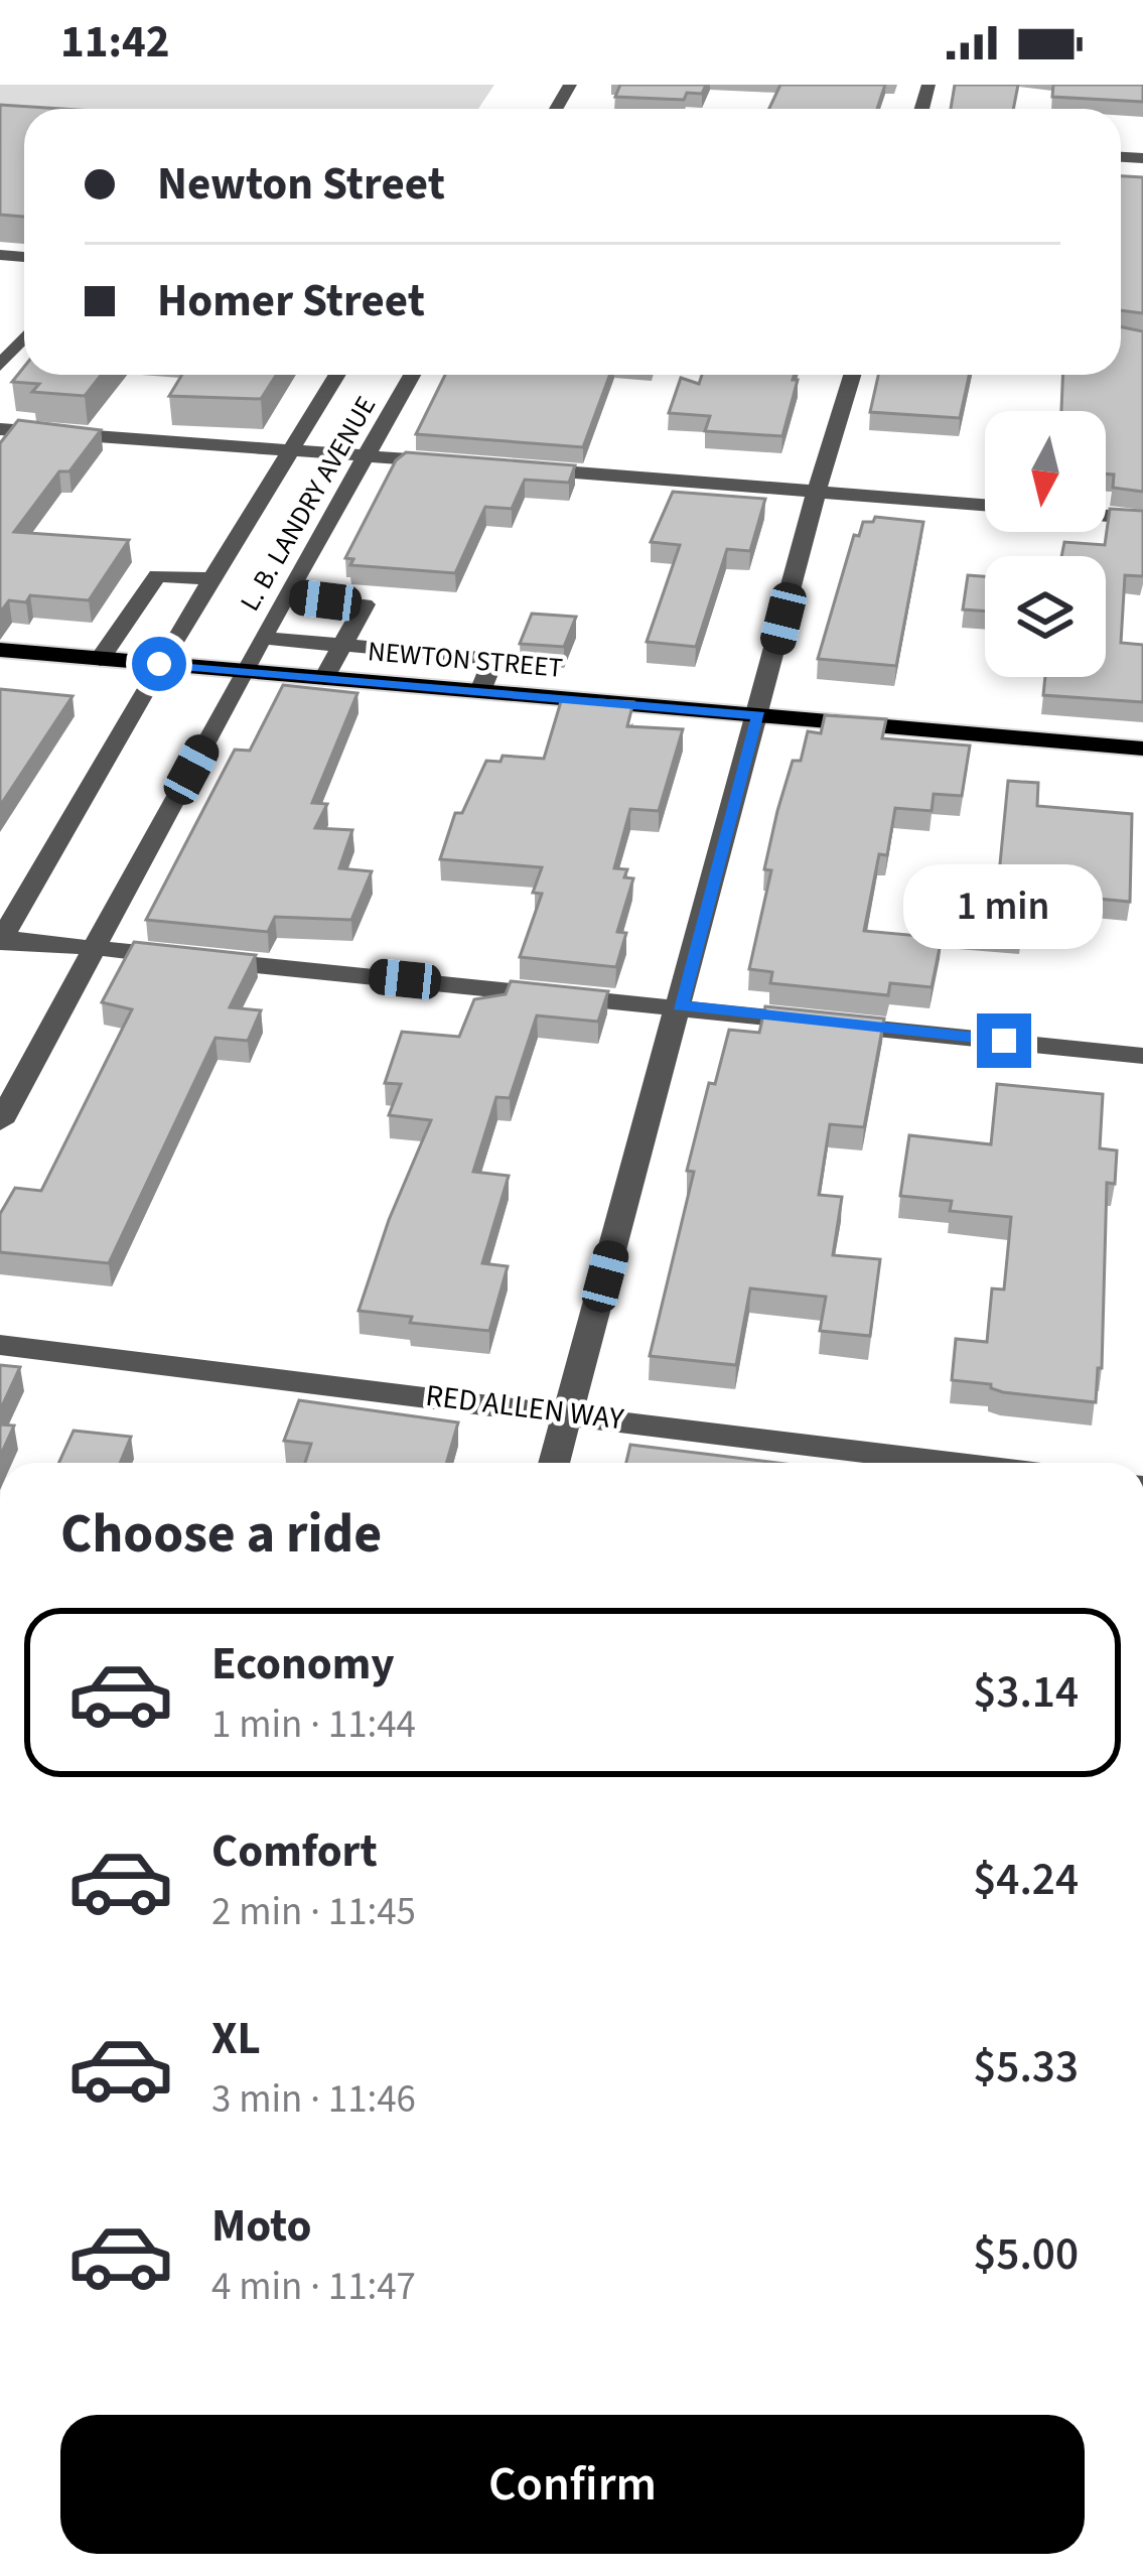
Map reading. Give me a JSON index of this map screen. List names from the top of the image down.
{
  "streets": {
    "main road": ["NEWTON STREET"],
    "street": ["L. B. LANDRY AVENUE", "RED ALLEN WAY"]
  },
  "crossings": [
    ["L. B. LANDRY AVENUE", "NEWTON STREET"]
  ],
  "north": "bottom",
  "page": {
    "status": "11:42",
    "banner": ["Newton Street", "Homer Street"],
    "bubble": "1 min",
    "heading": "Choose a ride",
    "list": [
      {
        "name": "Economy",
        "note": "1 min · 11:44",
        "value": "$3.14"
      },
      {
        "name": "Comfort",
        "note": "2 min · 11:45",
        "value": "$4.24"
      },
      {
        "name": "XL",
        "note": "3 min · 11:46",
        "value": "$5.33"
      },
      {
        "name": "Moto",
        "note": "4 min · 11:47",
        "value": "$5.00"
      }
    ],
    "buttons": "Confirm"
  }
}
